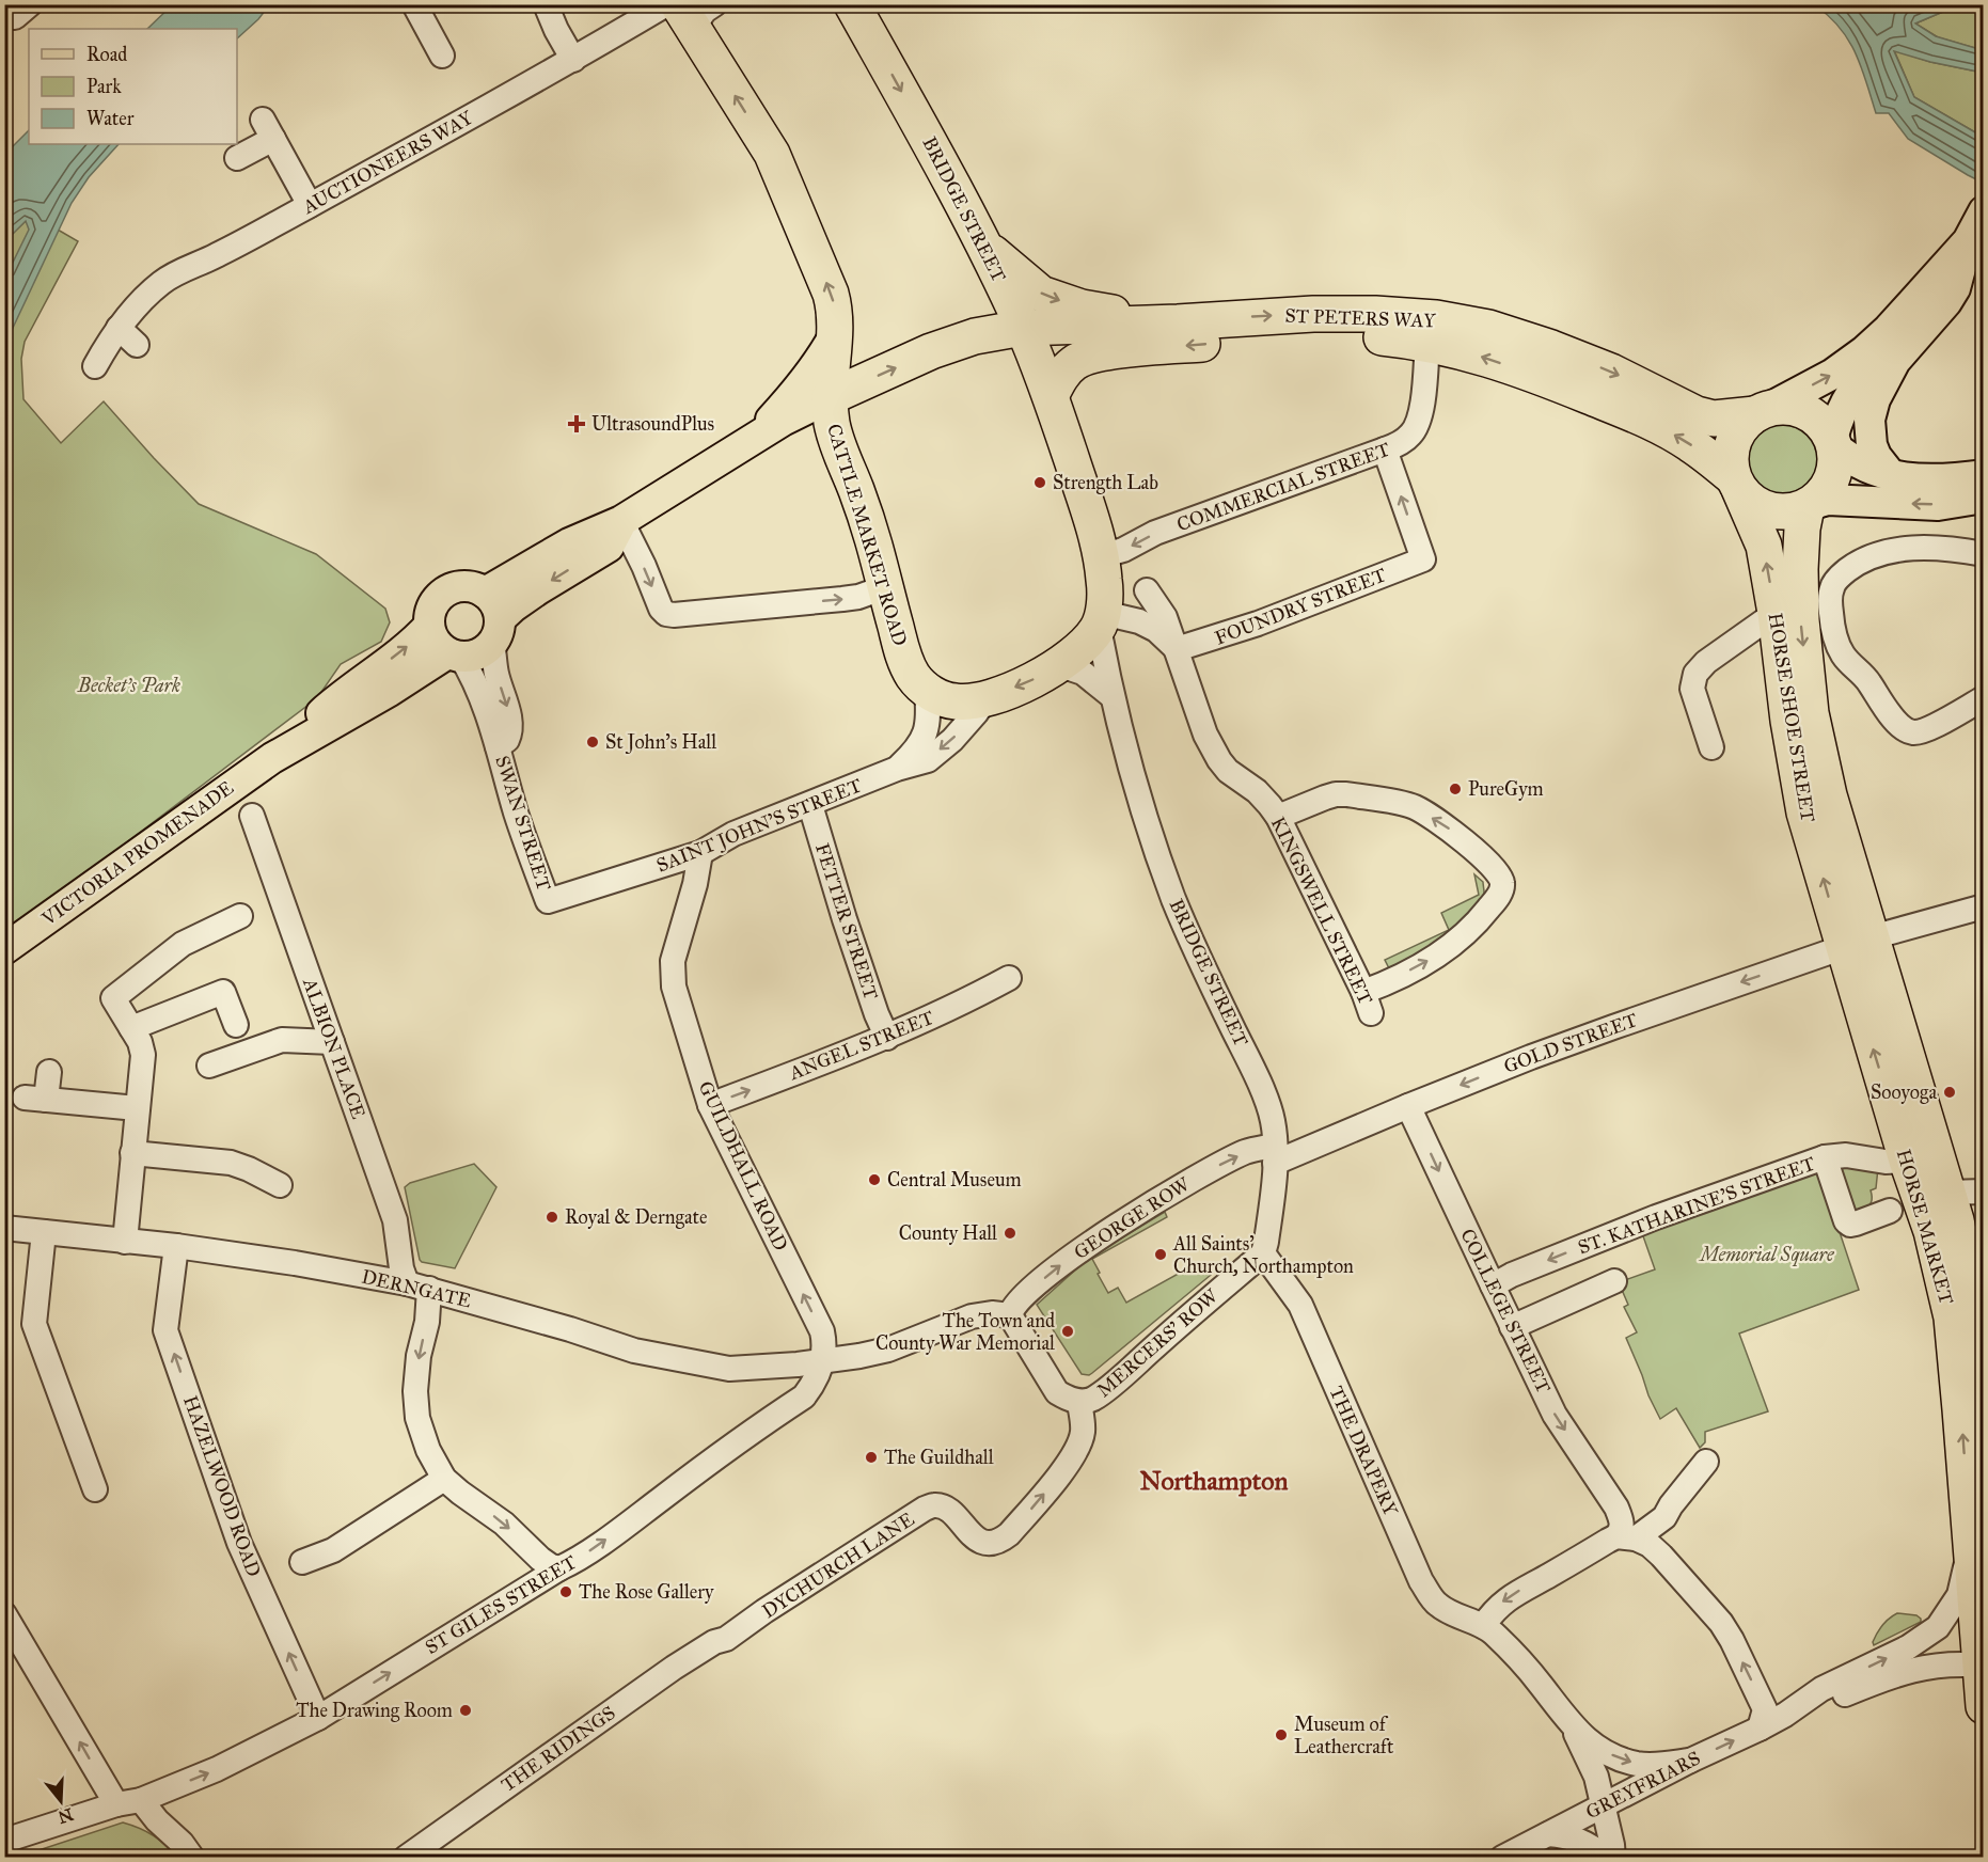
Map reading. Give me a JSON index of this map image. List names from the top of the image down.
{
  "streets": {
    "highway": [
      "BRIDGE STREET",
      "ST PETERS WAY",
      "CATTLE MARKET ROAD",
      "HORSE SHOE STREET",
      "SAINT JOHN'S STREET",
      "HORSE MARKET"
    ],
    "main road": ["VICTORIA PROMENADE"],
    "street": [
      "AUCTIONEERS WAY",
      "COMMERCIAL STREET",
      "FOUNDRY STREET",
      "SWAN STREET",
      "KINGSWELL STREET",
      "FETTER STREET",
      "GOLD STREET",
      "ANGEL STREET",
      "ALBION PLACE",
      "GUILDHALL ROAD",
      "ST. KATHARINE'S STREET",
      "GEORGE ROW",
      "DERNGATE",
      "COLLEGE STREET",
      "MERCERS' ROW",
      "THE DRAPERY",
      "HAZELWOOD ROAD",
      "DYCHURCH LANE",
      "ST GILES STREET",
      "THE RIDINGS",
      "GREYFRIARS"
    ]
  },
  "crossings": [
    ["BRIDGE STREET", "ST PETERS WAY"],
    ["BRIDGE STREET", "COMMERCIAL STREET"],
    ["BRIDGE STREET", "SAINT JOHN'S STREET"],
    ["BRIDGE STREET", "KINGSWELL STREET"],
    ["BRIDGE STREET", "GOLD STREET"],
    ["BRIDGE STREET", "GEORGE ROW"],
    ["BRIDGE STREET", "MERCERS' ROW"],
    ["BRIDGE STREET", "THE DRAPERY"],
    ["ST PETERS WAY", "COMMERCIAL STREET"],
    ["ST PETERS WAY", "HORSE SHOE STREET"],
    ["COMMERCIAL STREET", "FOUNDRY STREET"],
    ["CATTLE MARKET ROAD", "SAINT JOHN'S STREET"],
    ["FOUNDRY STREET", "KINGSWELL STREET"],
    ["HORSE SHOE STREET", "GOLD STREET"],
    ["HORSE SHOE STREET", "HORSE MARKET"],
    ["SWAN STREET", "SAINT JOHN'S STREET"],
    ["SWAN STREET", "VICTORIA PROMENADE"],
    ["SAINT JOHN'S STREET", "KINGSWELL STREET"],
    ["SAINT JOHN'S STREET", "FETTER STREET"],
    ["SAINT JOHN'S STREET", "GUILDHALL ROAD"],
    ["FETTER STREET", "ANGEL STREET"],
    ["GOLD STREET", "GEORGE ROW"],
    ["GOLD STREET", "HORSE MARKET"],
    ["GOLD STREET", "COLLEGE STREET"],
    ["ANGEL STREET", "GUILDHALL ROAD"],
    ["ALBION PLACE", "DERNGATE"],
    ["GUILDHALL ROAD", "DERNGATE"],
    ["GUILDHALL ROAD", "ST GILES STREET"],
    ["ST. KATHARINE'S STREET", "HORSE MARKET"],
    ["ST. KATHARINE'S STREET", "COLLEGE STREET"],
    ["GEORGE ROW", "DERNGATE"],
    ["HORSE MARKET", "GREYFRIARS"],
    ["DERNGATE", "HAZELWOOD ROAD"],
    ["DERNGATE", "ST GILES STREET"],
    ["MERCERS' ROW", "THE DRAPERY"],
    ["MERCERS' ROW", "DYCHURCH LANE"],
    ["HAZELWOOD ROAD", "ST GILES STREET"],
    ["DYCHURCH LANE", "THE RIDINGS"]
  ],
  "one_way": [
    "COMMERCIAL STREET",
    "CATTLE MARKET ROAD",
    "GOLD STREET",
    "ANGEL STREET",
    "GUILDHALL ROAD",
    "GEORGE ROW",
    "COLLEGE STREET",
    "DYCHURCH LANE",
    "ST GILES STREET"
  ],
  "districts": ["Northampton"],
  "parks": ["Becket's Park", "Memorial Square"],
  "places": {
    "health": ["UltrasoundPlus"],
    "other": [
      "Strength Lab",
      "St John's Hall",
      "PureGym",
      "Sooyoga",
      "Central Museum",
      "Royal & Derngate",
      "County Hall",
      "All Saints' Church, Northampton",
      "The Town and County War Memorial",
      "The Guildhall",
      "The Rose Gallery",
      "The Drawing Room",
      "Museum of Leathercraft"
    ]
  },
  "legend": ["Road", "Park", "Water"],
  "north": "bottom"
}
